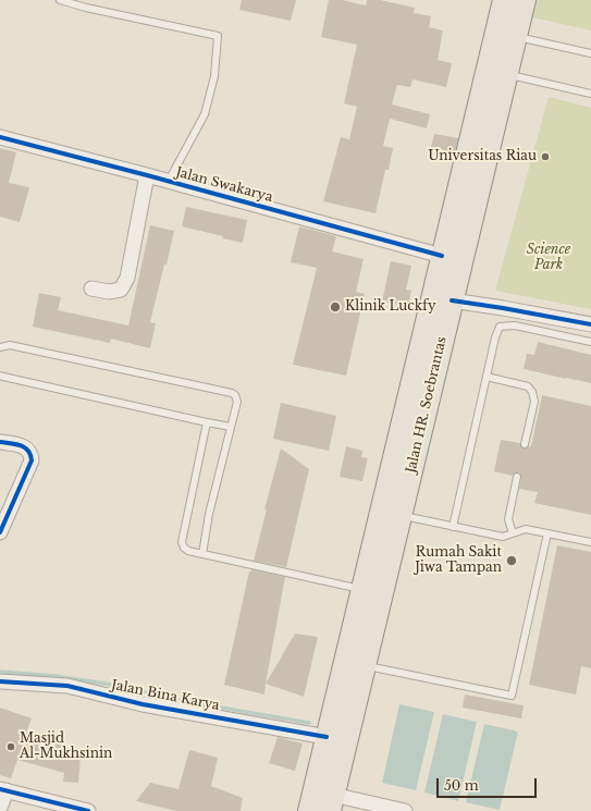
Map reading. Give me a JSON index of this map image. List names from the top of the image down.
{
  "streets": {
    "main road": ["Jalan HR. Soebrantas"],
    "street": ["Jalan Swakarya", "Jalan Bina Karya"]
  },
  "crossings": [
    ["Jalan Swakarya", "Jalan HR. Soebrantas"],
    ["Jalan HR. Soebrantas", "Jalan Bina Karya"]
  ],
  "parks": ["Science Park"],
  "places": [
    "Universitas Riau",
    "Klinik Luckfy",
    "Rumah Sakit Jiwa Tampan",
    "Masjid Al-Mukhsinin"
  ],
  "scale_bar": "50 m"
}
